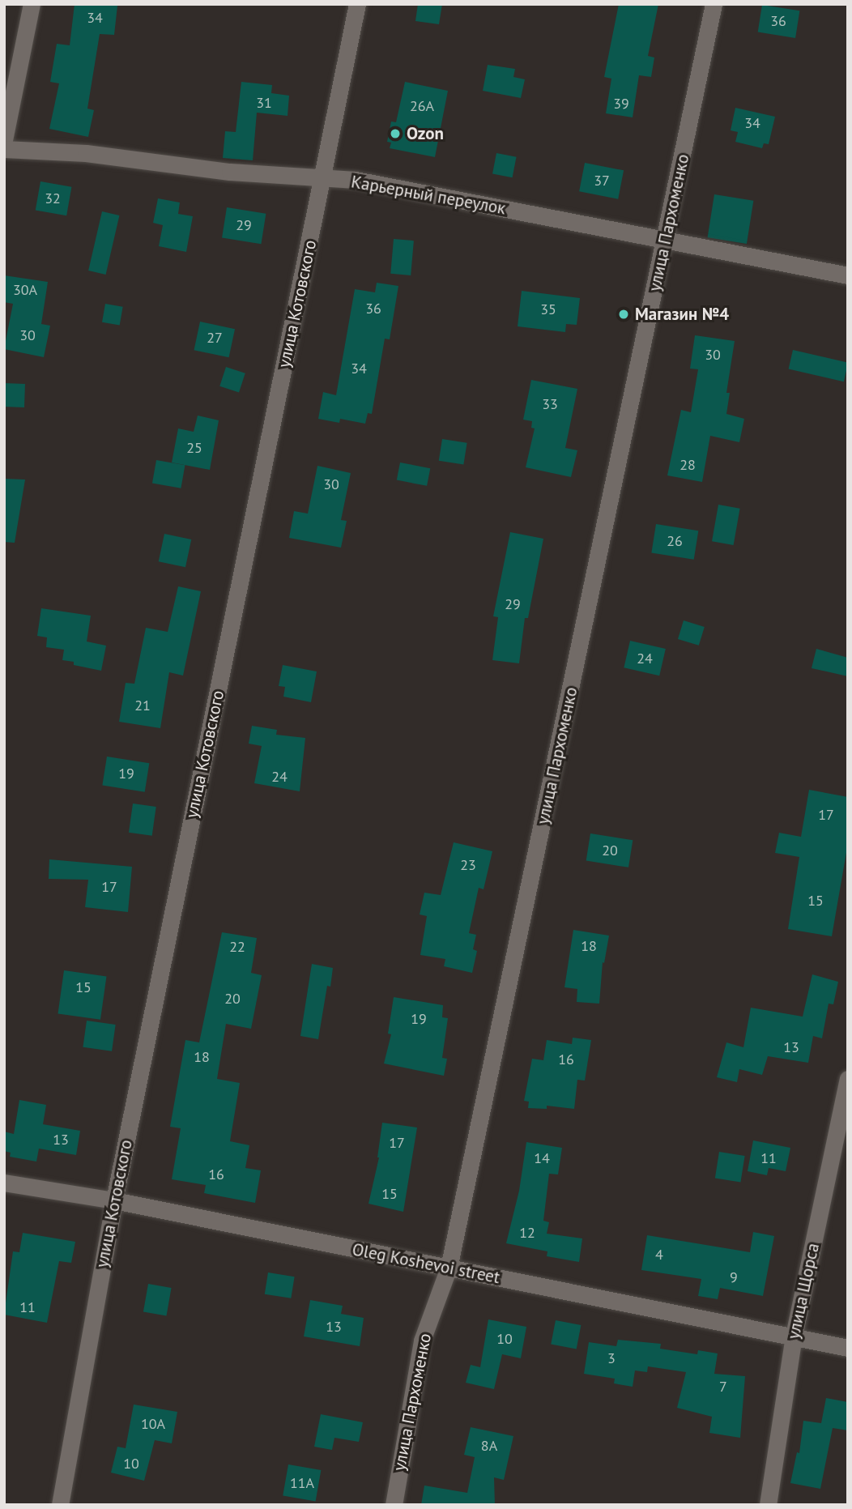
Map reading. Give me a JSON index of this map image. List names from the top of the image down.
{
  "streets": {
    "street": [
      "Карьерный переулок",
      "улица Пархоменко",
      "улица Котовского",
      "Oleg Koshevoi street",
      "улица Щорса"
    ]
  },
  "crossings": [
    ["Карьерный переулок", "улица Пархоменко"],
    ["Карьерный переулок", "улица Котовского"],
    ["улица Пархоменко", "Oleg Koshevoi street"],
    ["улица Котовского", "Oleg Koshevoi street"],
    ["Oleg Koshevoi street", "улица Щорса"]
  ],
  "places": ["Ozon", "Магазин №4"],
  "house_numbers": [
    "34",
    "36",
    "31",
    "39",
    "26А",
    "34",
    "37",
    "32",
    "29",
    "30А",
    "36",
    "35",
    "30",
    "27",
    "30",
    "34",
    "33",
    "25",
    "28",
    "30",
    "26",
    "29",
    "24",
    "21",
    "19",
    "24",
    "17",
    "20",
    "23",
    "17",
    "15",
    "18",
    "22",
    "15",
    "20",
    "19",
    "13",
    "18",
    "16",
    "13",
    "17",
    "14",
    "11",
    "16",
    "15",
    "12",
    "4",
    "9",
    "11",
    "13",
    "10",
    "3",
    "7",
    "10А",
    "8А",
    "10",
    "11А"
  ]
}
